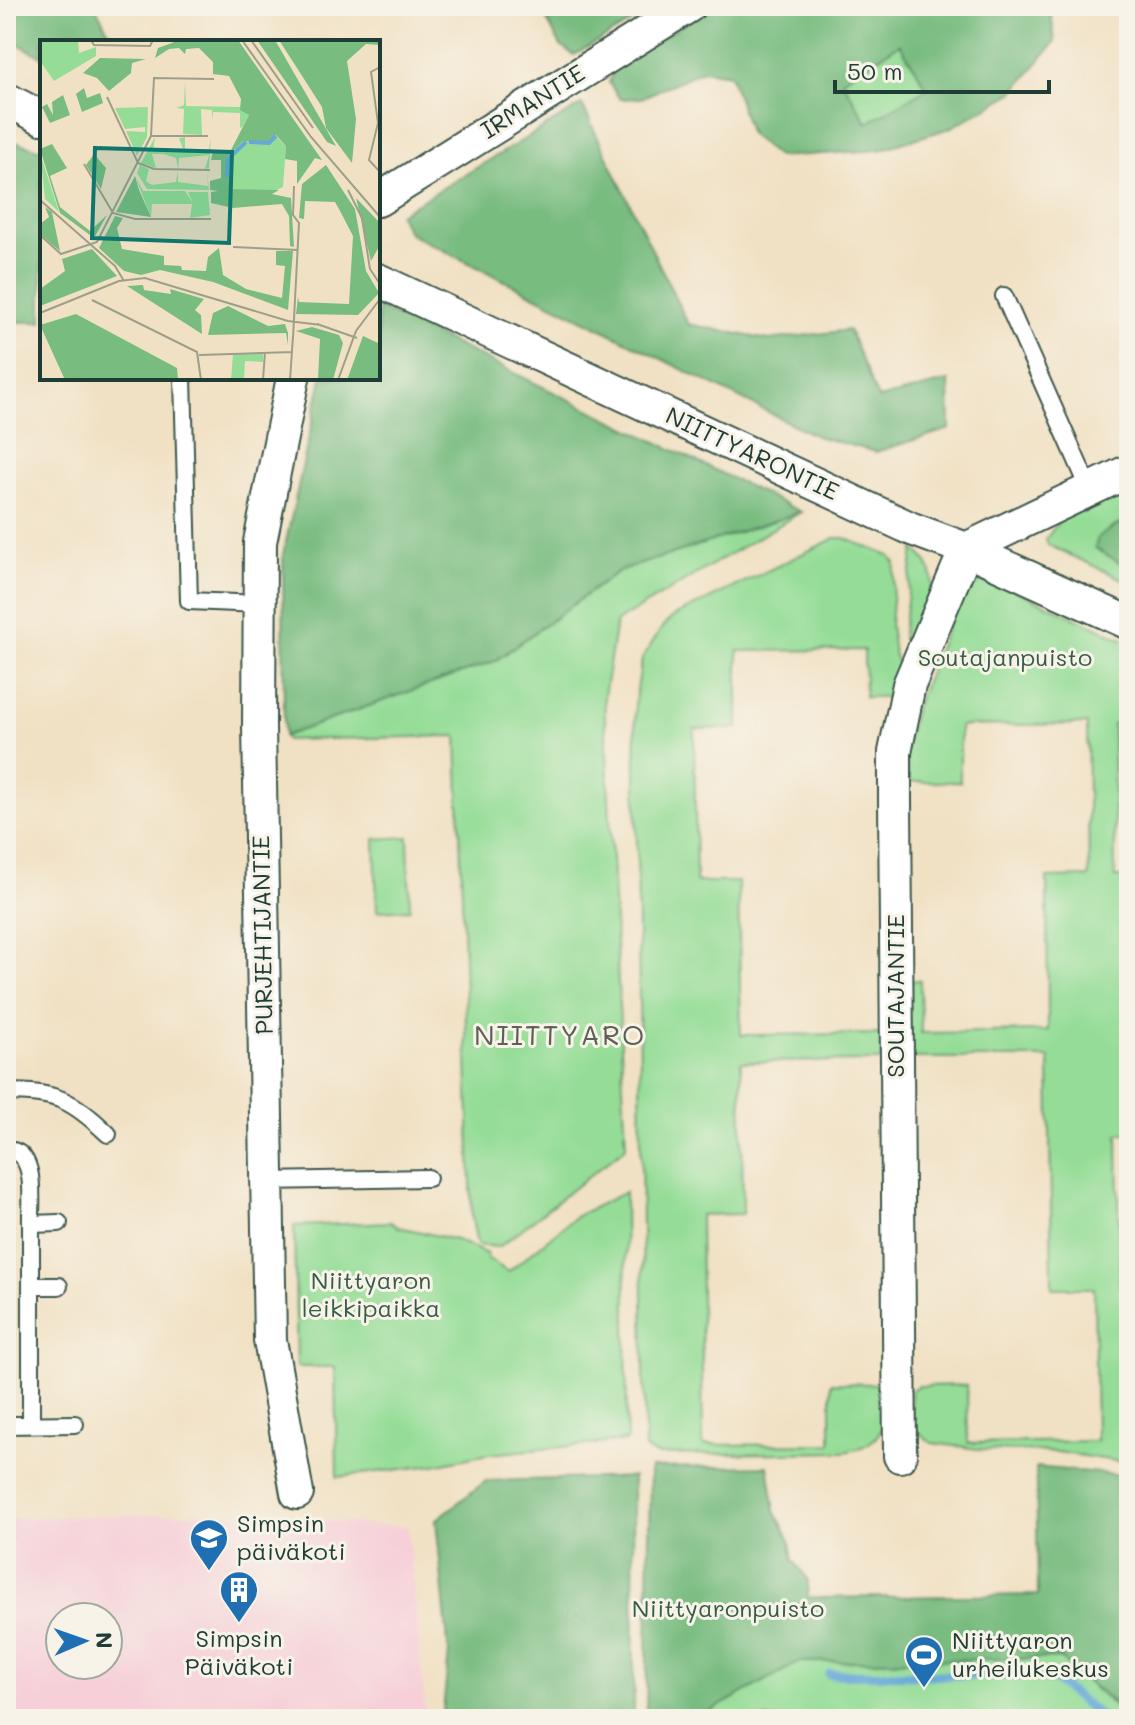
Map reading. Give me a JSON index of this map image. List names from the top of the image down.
{
  "streets": {
    "street": [
      "IRMANTIE",
      "NIITTYARONTIE",
      "PURJEHTIJANTIE",
      "SOUTAJANTIE"
    ]
  },
  "crossings": [
    ["NIITTYARONTIE", "SOUTAJANTIE"]
  ],
  "districts": ["NIITTYARO"],
  "parks": ["Soutajanpuisto", "Niittyaron leikkipaikka", "Niittyaronpuisto"],
  "places": {
    "school or university": ["Simpsin päiväkoti"],
    "building": ["Simpsin Päiväkoti"],
    "sports": ["Niittyaron urheilukeskus"]
  },
  "scale_bar": "50 m",
  "north": "right"
}
